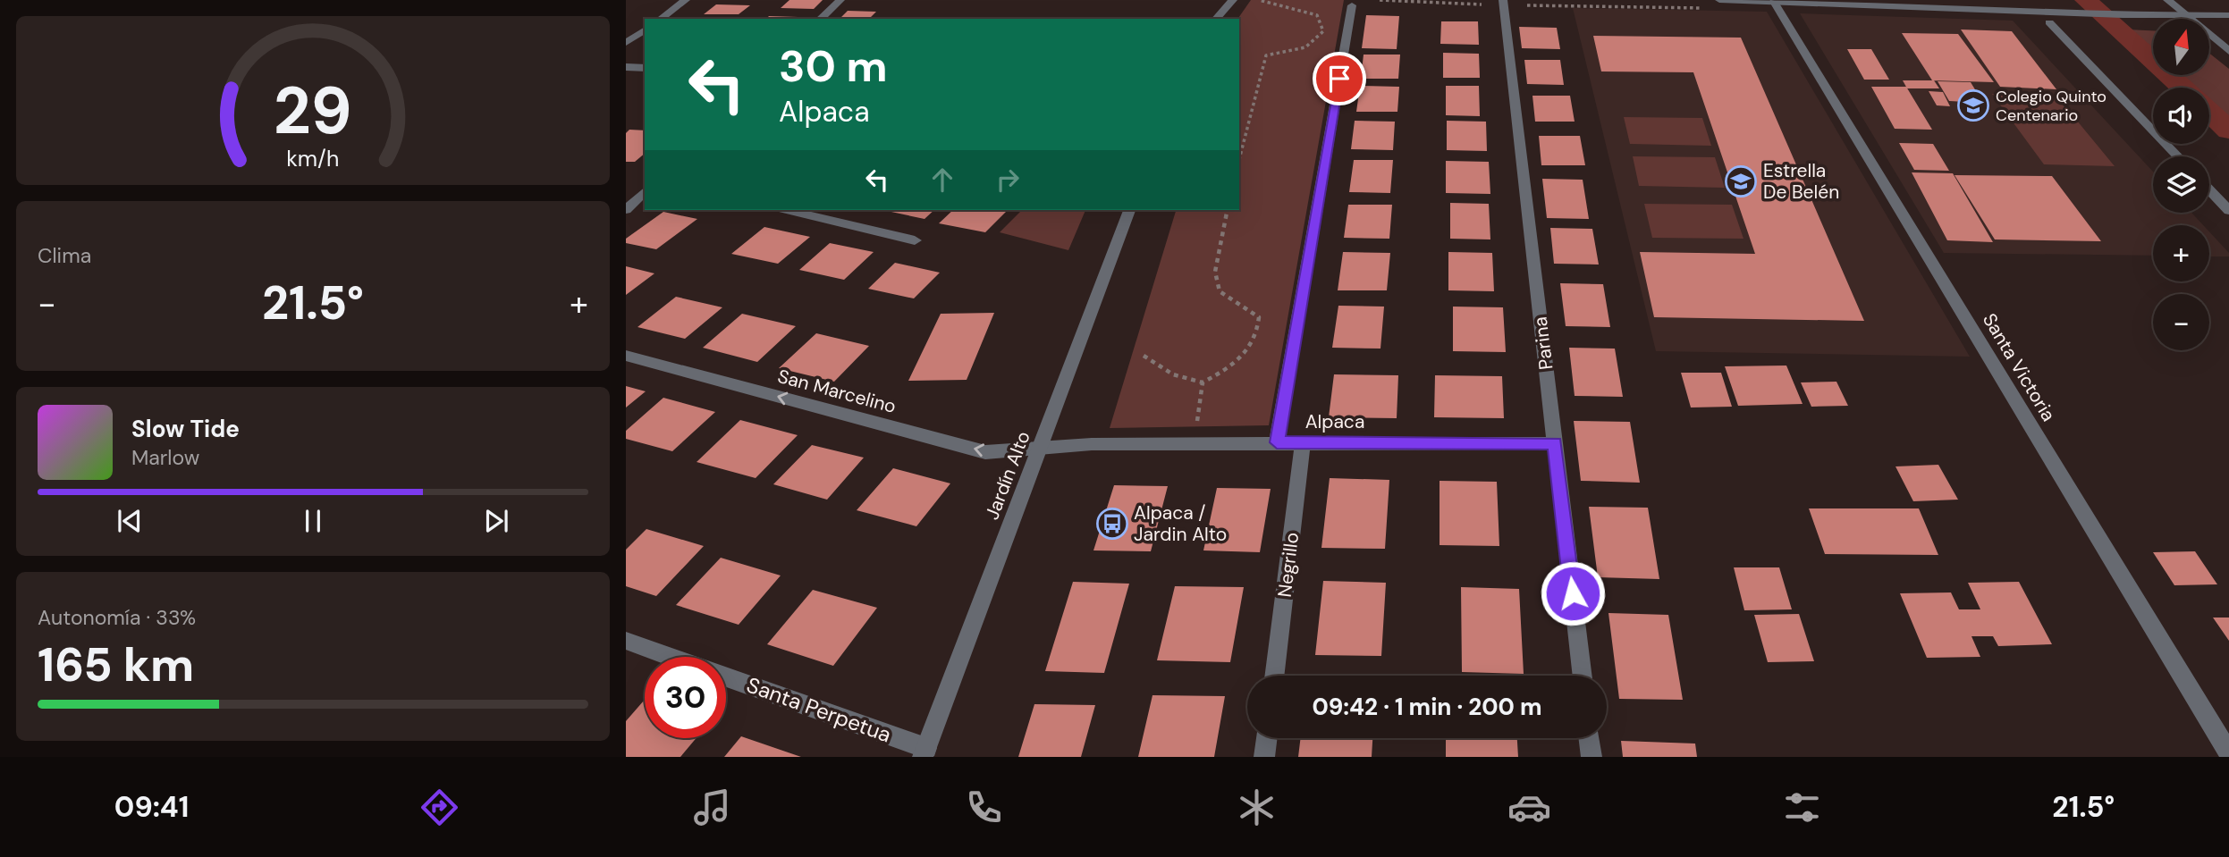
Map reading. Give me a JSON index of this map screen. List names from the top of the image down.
{
  "streets": {
    "street": [
      "Parina",
      "Santa Victoria",
      "San Marcelino",
      "Alpaca",
      "Jardín Alto",
      "Negrillo",
      "Santa Perpetua"
    ]
  },
  "crossings": [
    ["Parina", "Alpaca"],
    ["San Marcelino", "Alpaca"],
    ["San Marcelino", "Jardín Alto"],
    ["Alpaca", "Jardín Alto"],
    ["Alpaca", "Negrillo"],
    ["Jardín Alto", "Santa Perpetua"]
  ],
  "one_way": ["San Marcelino"],
  "places": {
    "school or university": ["Colegio Quinto Centenario", "Estrella De Belén"],
    "bus stop": ["Alpaca / Jardin Alto"]
  },
  "north": "top",
  "page": {
    "map_buttons": ["+", "−"],
    "turn": ["30 m", "Alpaca"],
    "tile": [
      "Clima",
      ["Autonomía · 33%", "165 km"]
    ],
    "heat": ["−", "21.5°", "+"],
    "song": ["Slow Tide", "Marlow"],
    "limit": "30",
    "trip": "09:42 · 1 min · 200 m",
    "tabs": ["09:41", "21.5°"],
    "gauge": ["29", "km/h"]
  }
}
